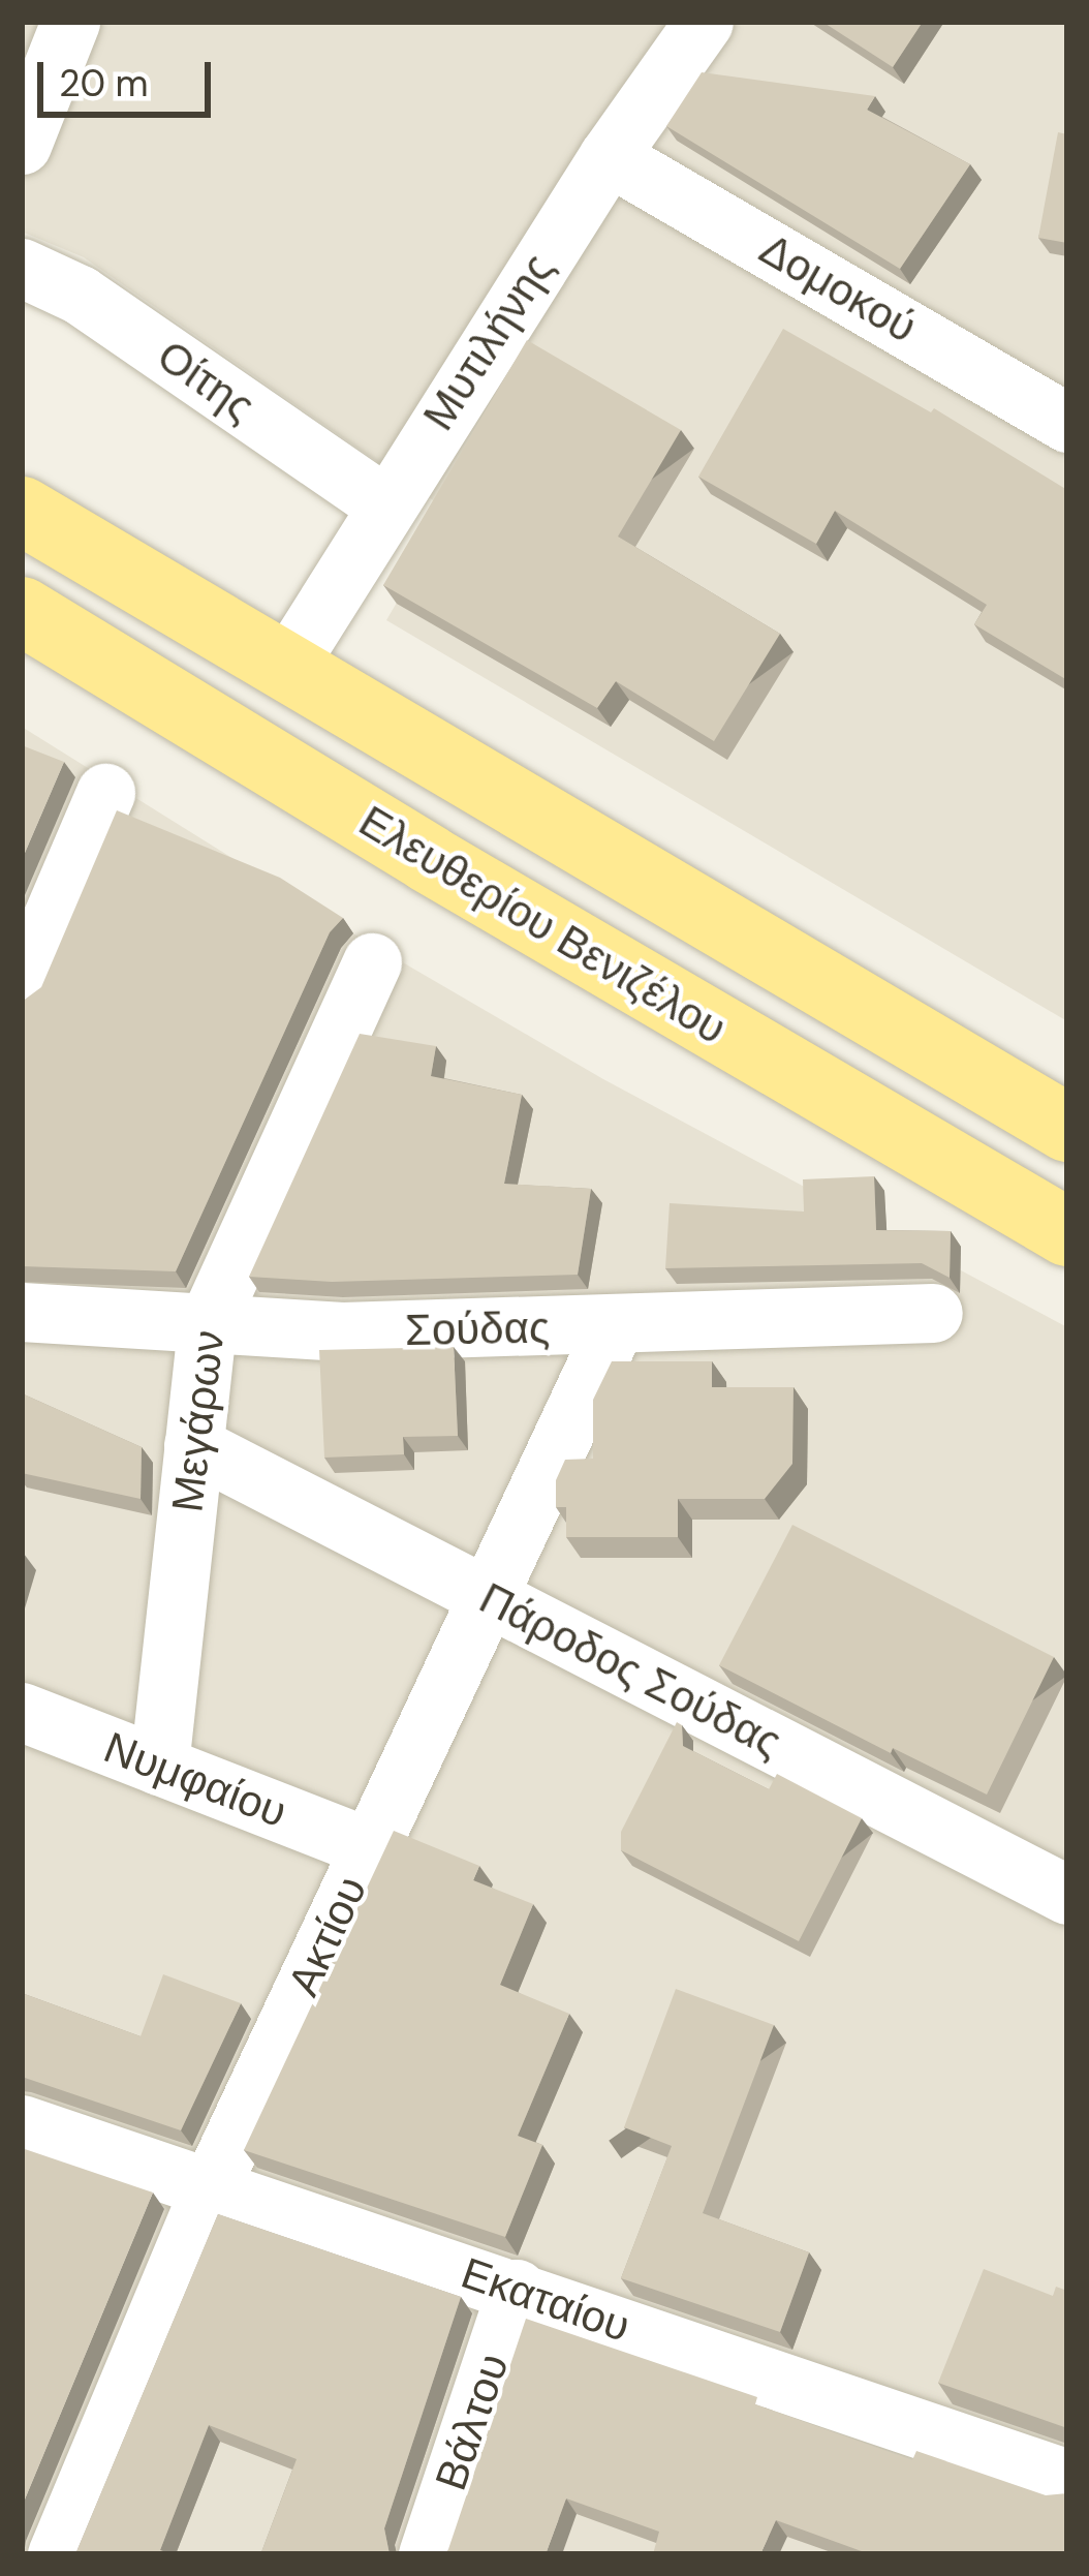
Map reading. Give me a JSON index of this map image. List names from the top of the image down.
{
  "streets": {
    "main road": ["Ελευθερίου Βενιζέλου"],
    "street": [
      "Δομοκού",
      "Μυτιλήνης",
      "Οίτης",
      "Σούδας",
      "Μεγάρων",
      "Πάροδος Σούδας",
      "Νυμφαίου",
      "Ακτίου",
      "Εκαταίου",
      "Βάλτου"
    ]
  },
  "crossings": [
    ["Δομοκού", "Μυτιλήνης"],
    ["Μυτιλήνης", "Οίτης"],
    ["Μυτιλήνης", "Ελευθερίου Βενιζέλου"],
    ["Σούδας", "Μεγάρων"],
    ["Σούδας", "Ακτίου"],
    ["Μεγάρων", "Πάροδος Σούδας"],
    ["Μεγάρων", "Νυμφαίου"],
    ["Πάροδος Σούδας", "Ακτίου"],
    ["Νυμφαίου", "Ακτίου"],
    ["Ακτίου", "Εκαταίου"],
    ["Εκαταίου", "Βάλτου"]
  ],
  "scale_bar": "20 m"
}
